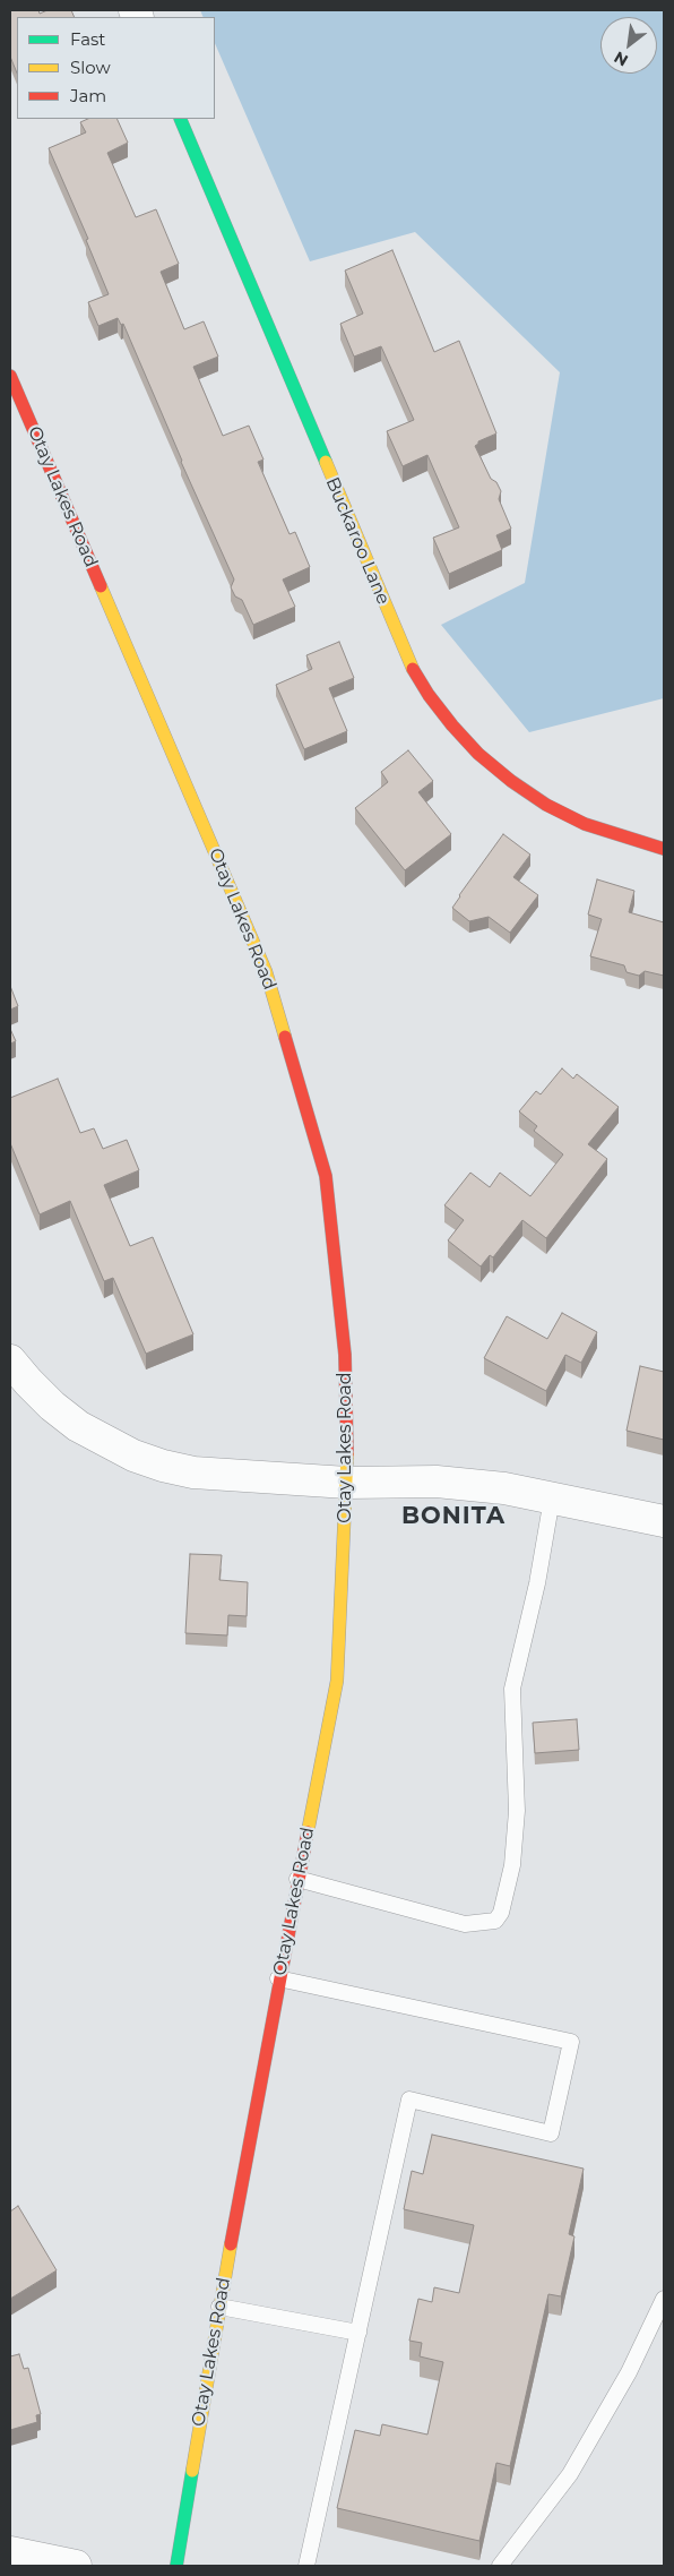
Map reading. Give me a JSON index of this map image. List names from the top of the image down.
{
  "streets": {
    "main road": ["Otay Lakes Road", "Buckaroo Lane"]
  },
  "districts": ["BONITA"],
  "legend": ["Fast", "Slow", "Jam"],
  "north": "bottom left"
}
